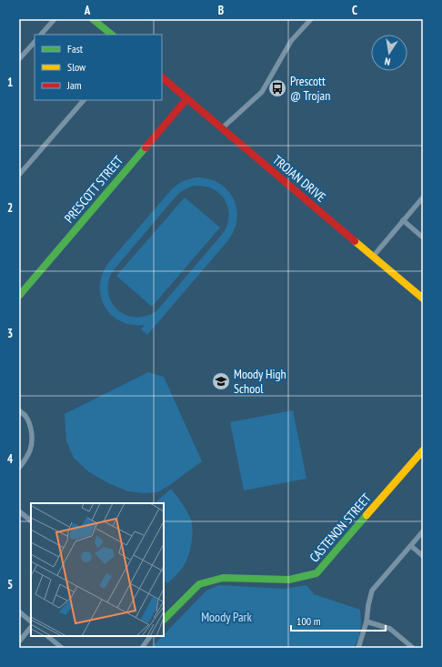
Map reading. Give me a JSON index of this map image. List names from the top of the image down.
{
  "streets": {
    "street": ["TROJAN DRIVE", "PRESCOTT STREET", "CASTENON STREET"]
  },
  "crossings": [
    ["TROJAN DRIVE", "PRESCOTT STREET"]
  ],
  "parks": ["Moody Park"],
  "places": {
    "bus stop": ["Prescott @ Trojan"],
    "school or university": ["Moody High School"]
  },
  "legend": ["Fast", "Slow", "Jam"],
  "scale_bar": "100 m",
  "north": "bottom",
  "grid": {
    "columns": ["A", "B", "C"],
    "rows": [
      "1",
      "2",
      "3",
      "4",
      "5"
    ]
  }
}
